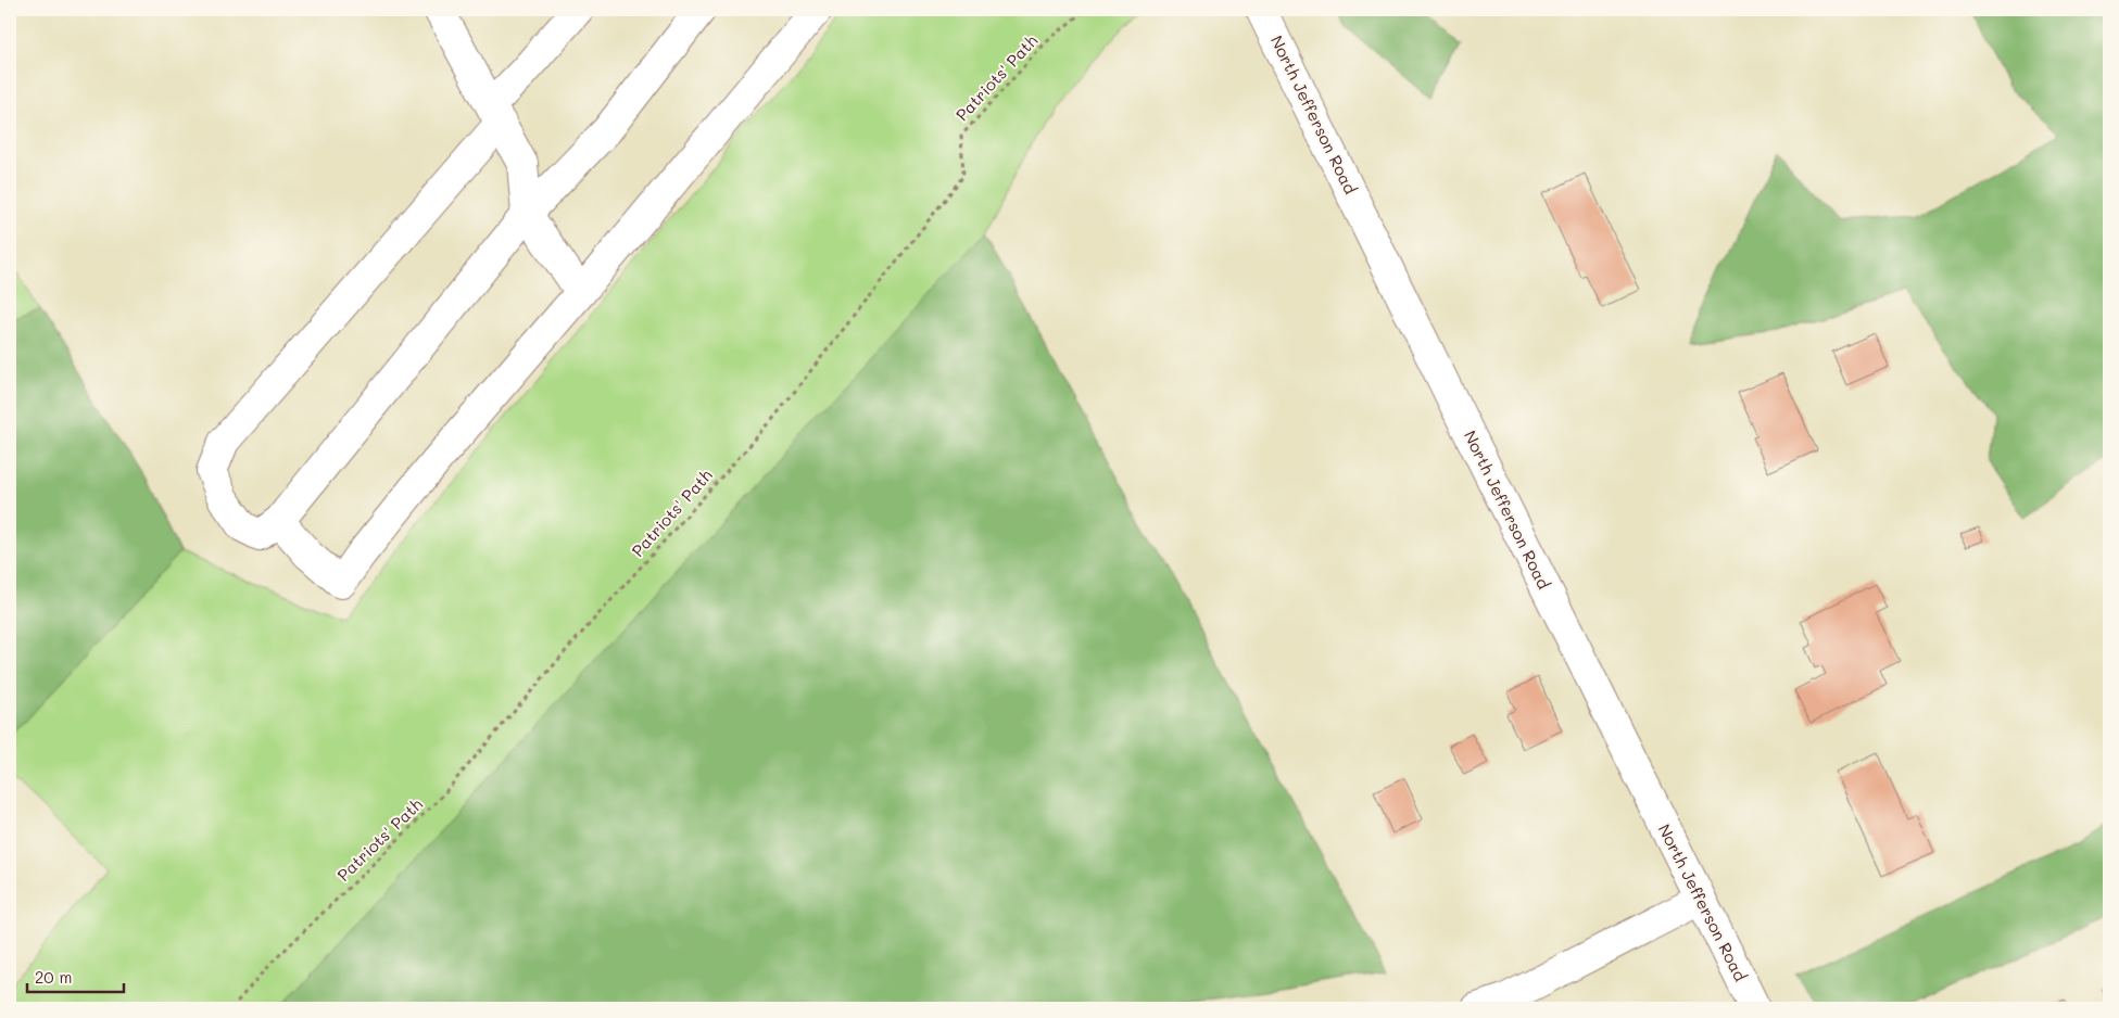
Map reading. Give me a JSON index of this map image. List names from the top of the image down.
{
  "streets": {
    "street": ["North Jefferson Road"],
    "path": ["Patriots' Path"]
  },
  "scale_bar": "20 m"
}
